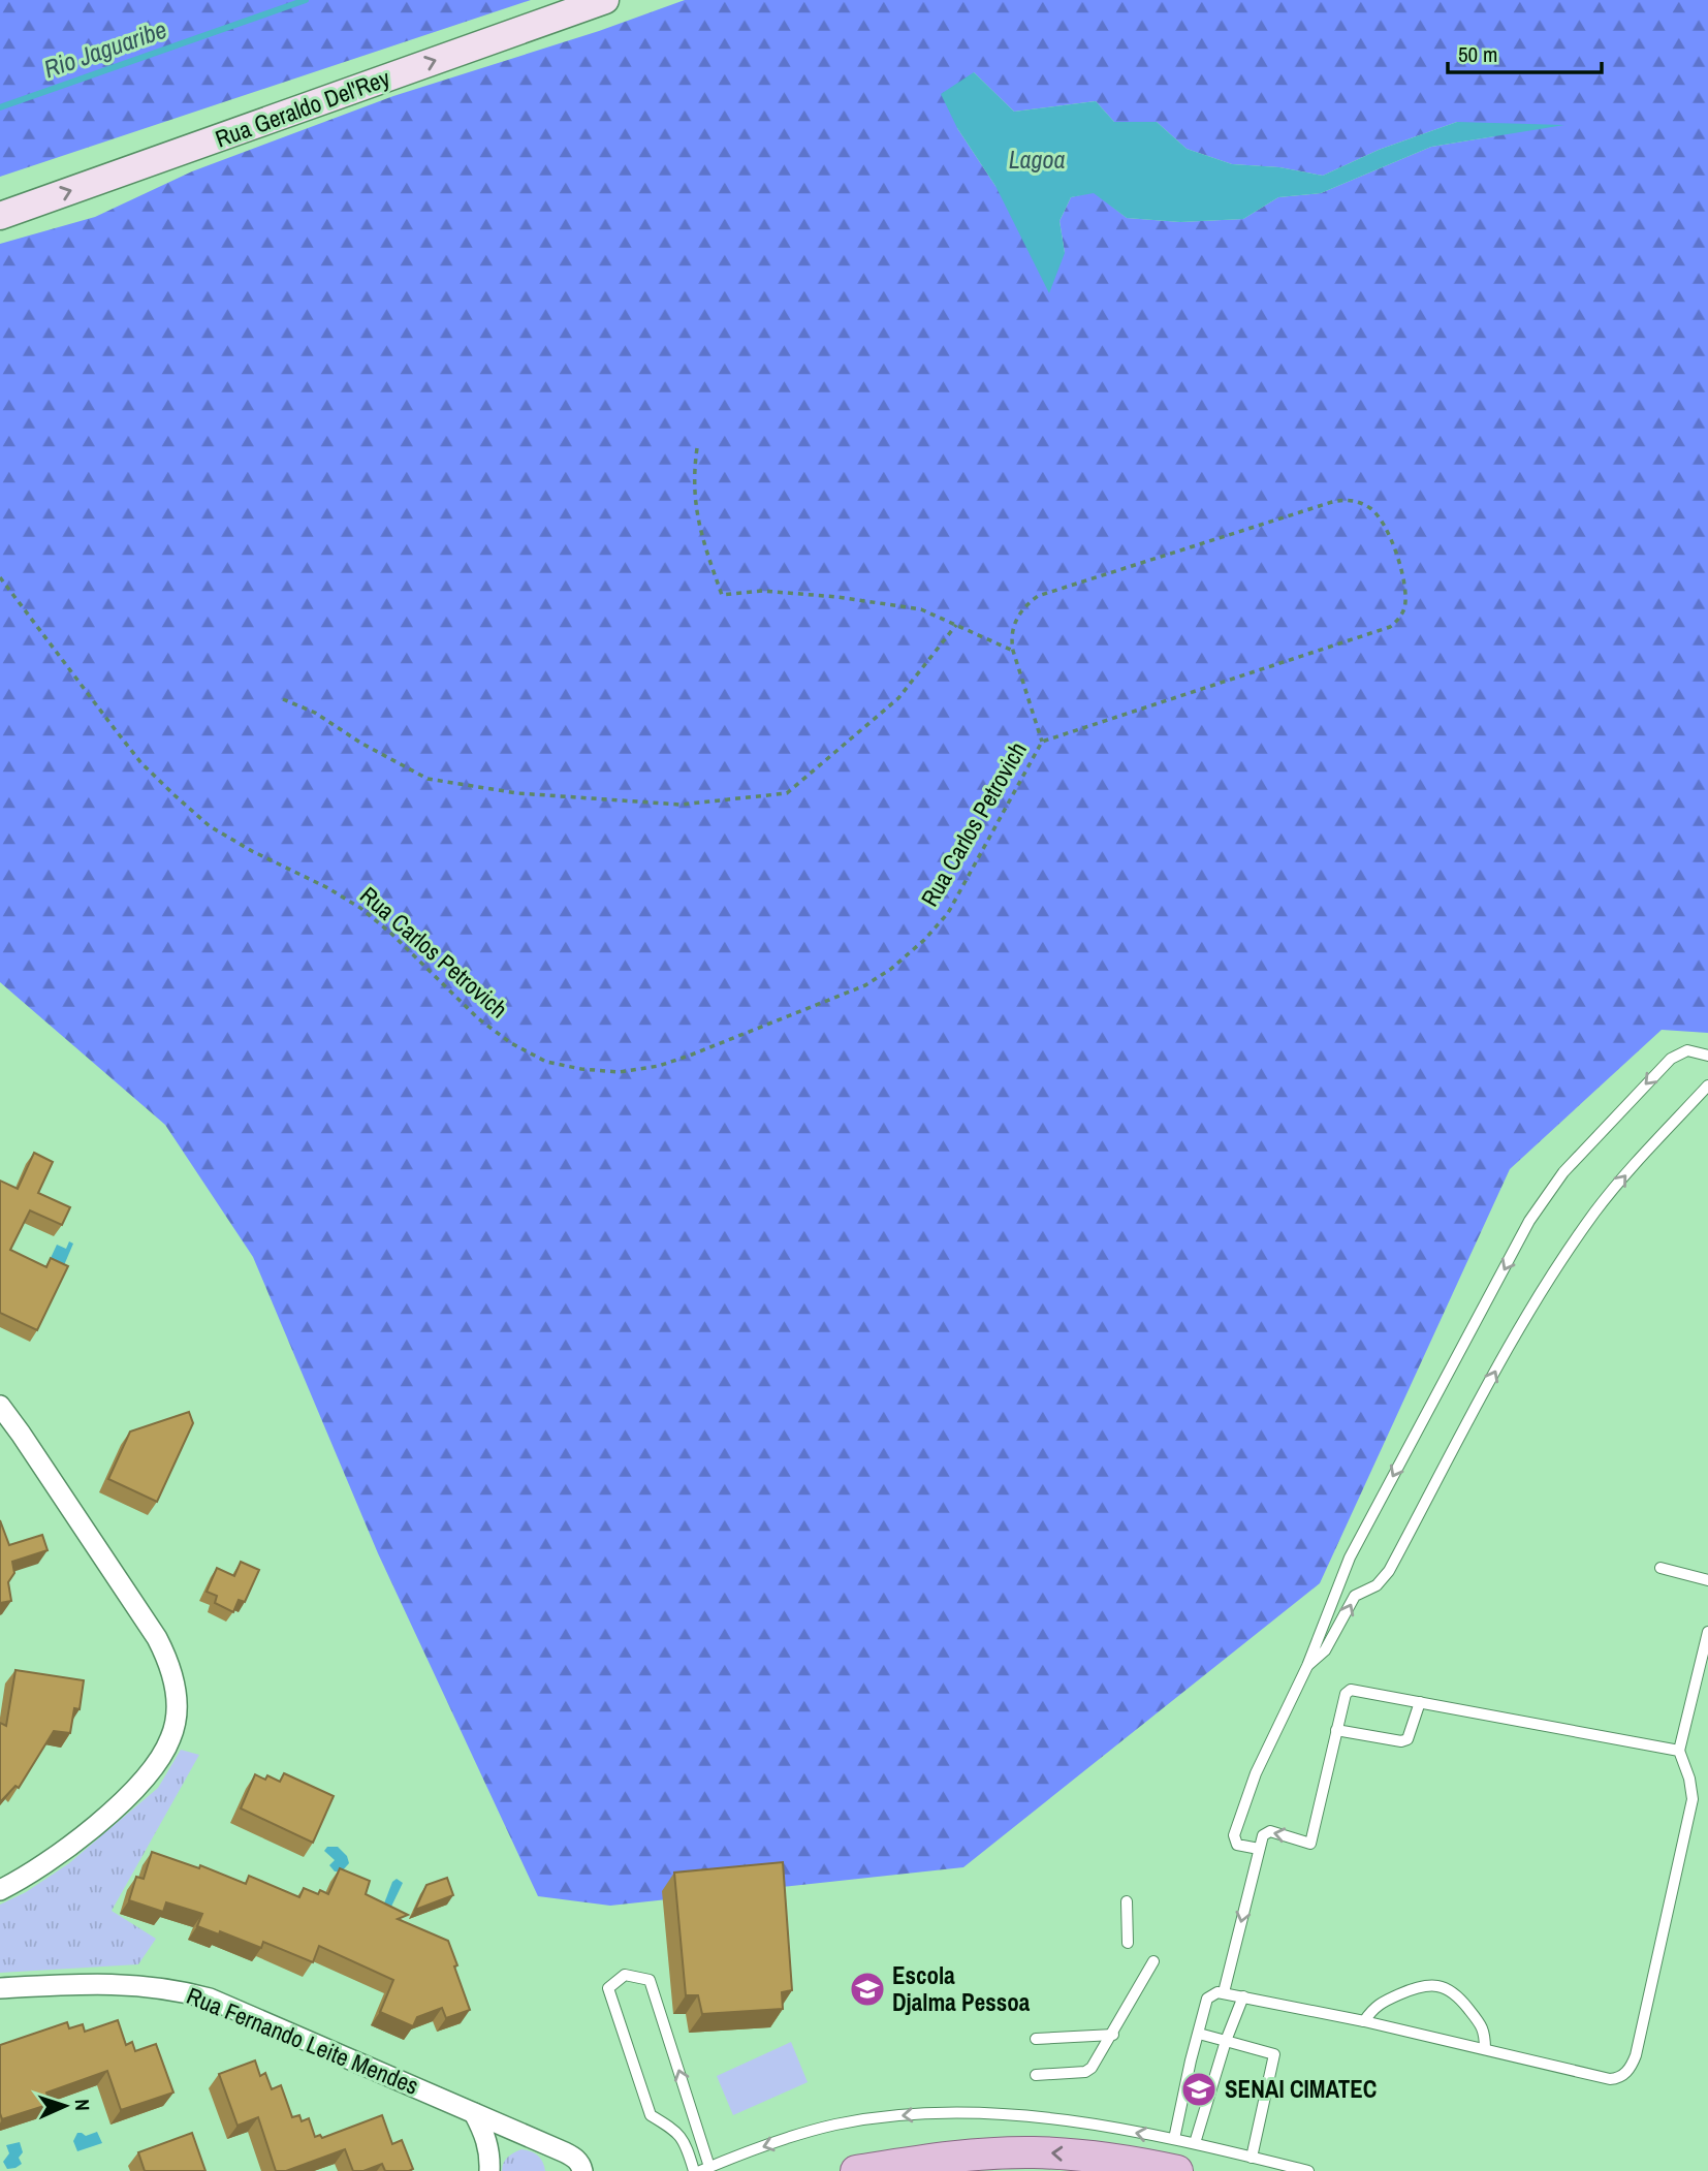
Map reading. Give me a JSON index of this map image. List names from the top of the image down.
{
  "streets": {
    "main road": ["Rua Geraldo Del'Rey"],
    "street": ["Rua Fernando Leite Mendes"],
    "path": ["Rua Carlos Petrovich"]
  },
  "one_way": ["Rua Geraldo Del'Rey"],
  "water": ["Rio Jaguaribe", "Lagoa"],
  "places": {
    "school or university": ["Escola Djalma Pessoa", "SENAI CIMATEC"]
  },
  "scale_bar": "50 m",
  "north": "right"
}
